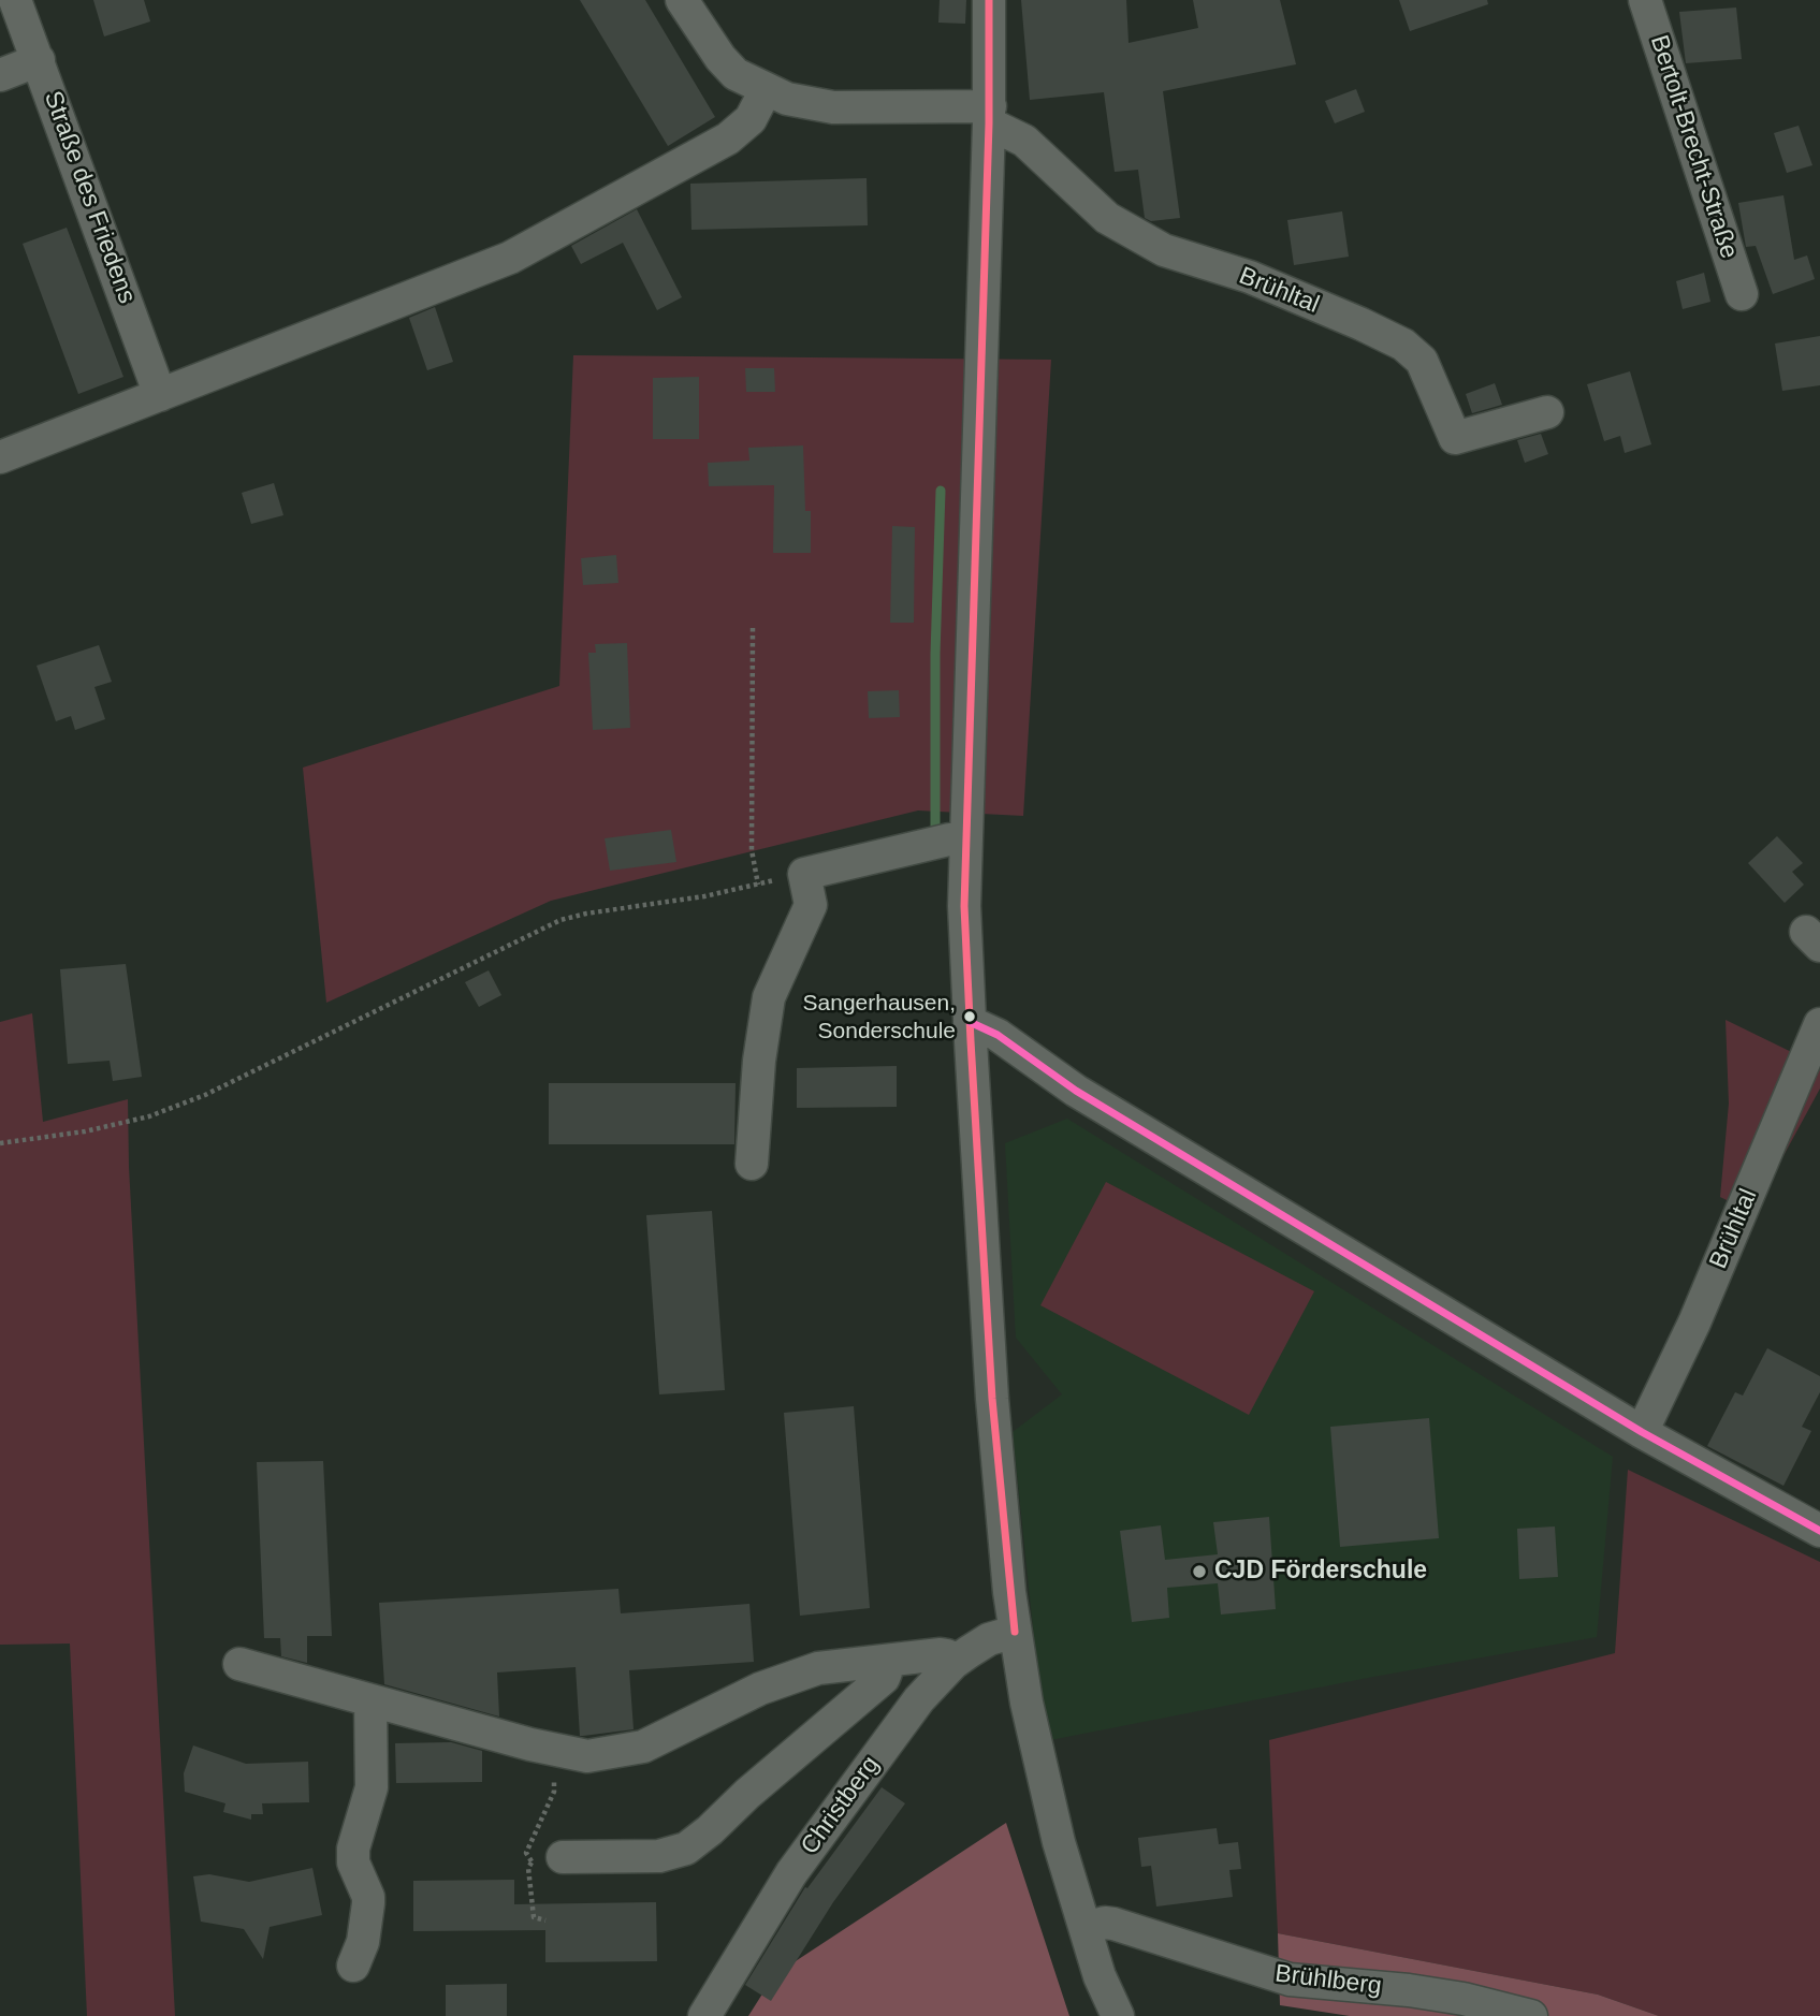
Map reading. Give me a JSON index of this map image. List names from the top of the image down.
{
  "streets": {
    "street": [
      "Bertolt-Brecht-Straße",
      "Straße des Friedens",
      "Brühltal",
      "Christberg",
      "Brühlberg"
    ]
  },
  "places": ["Sangerhausen, Sonderschule", "CJD Förderschule"]
}
